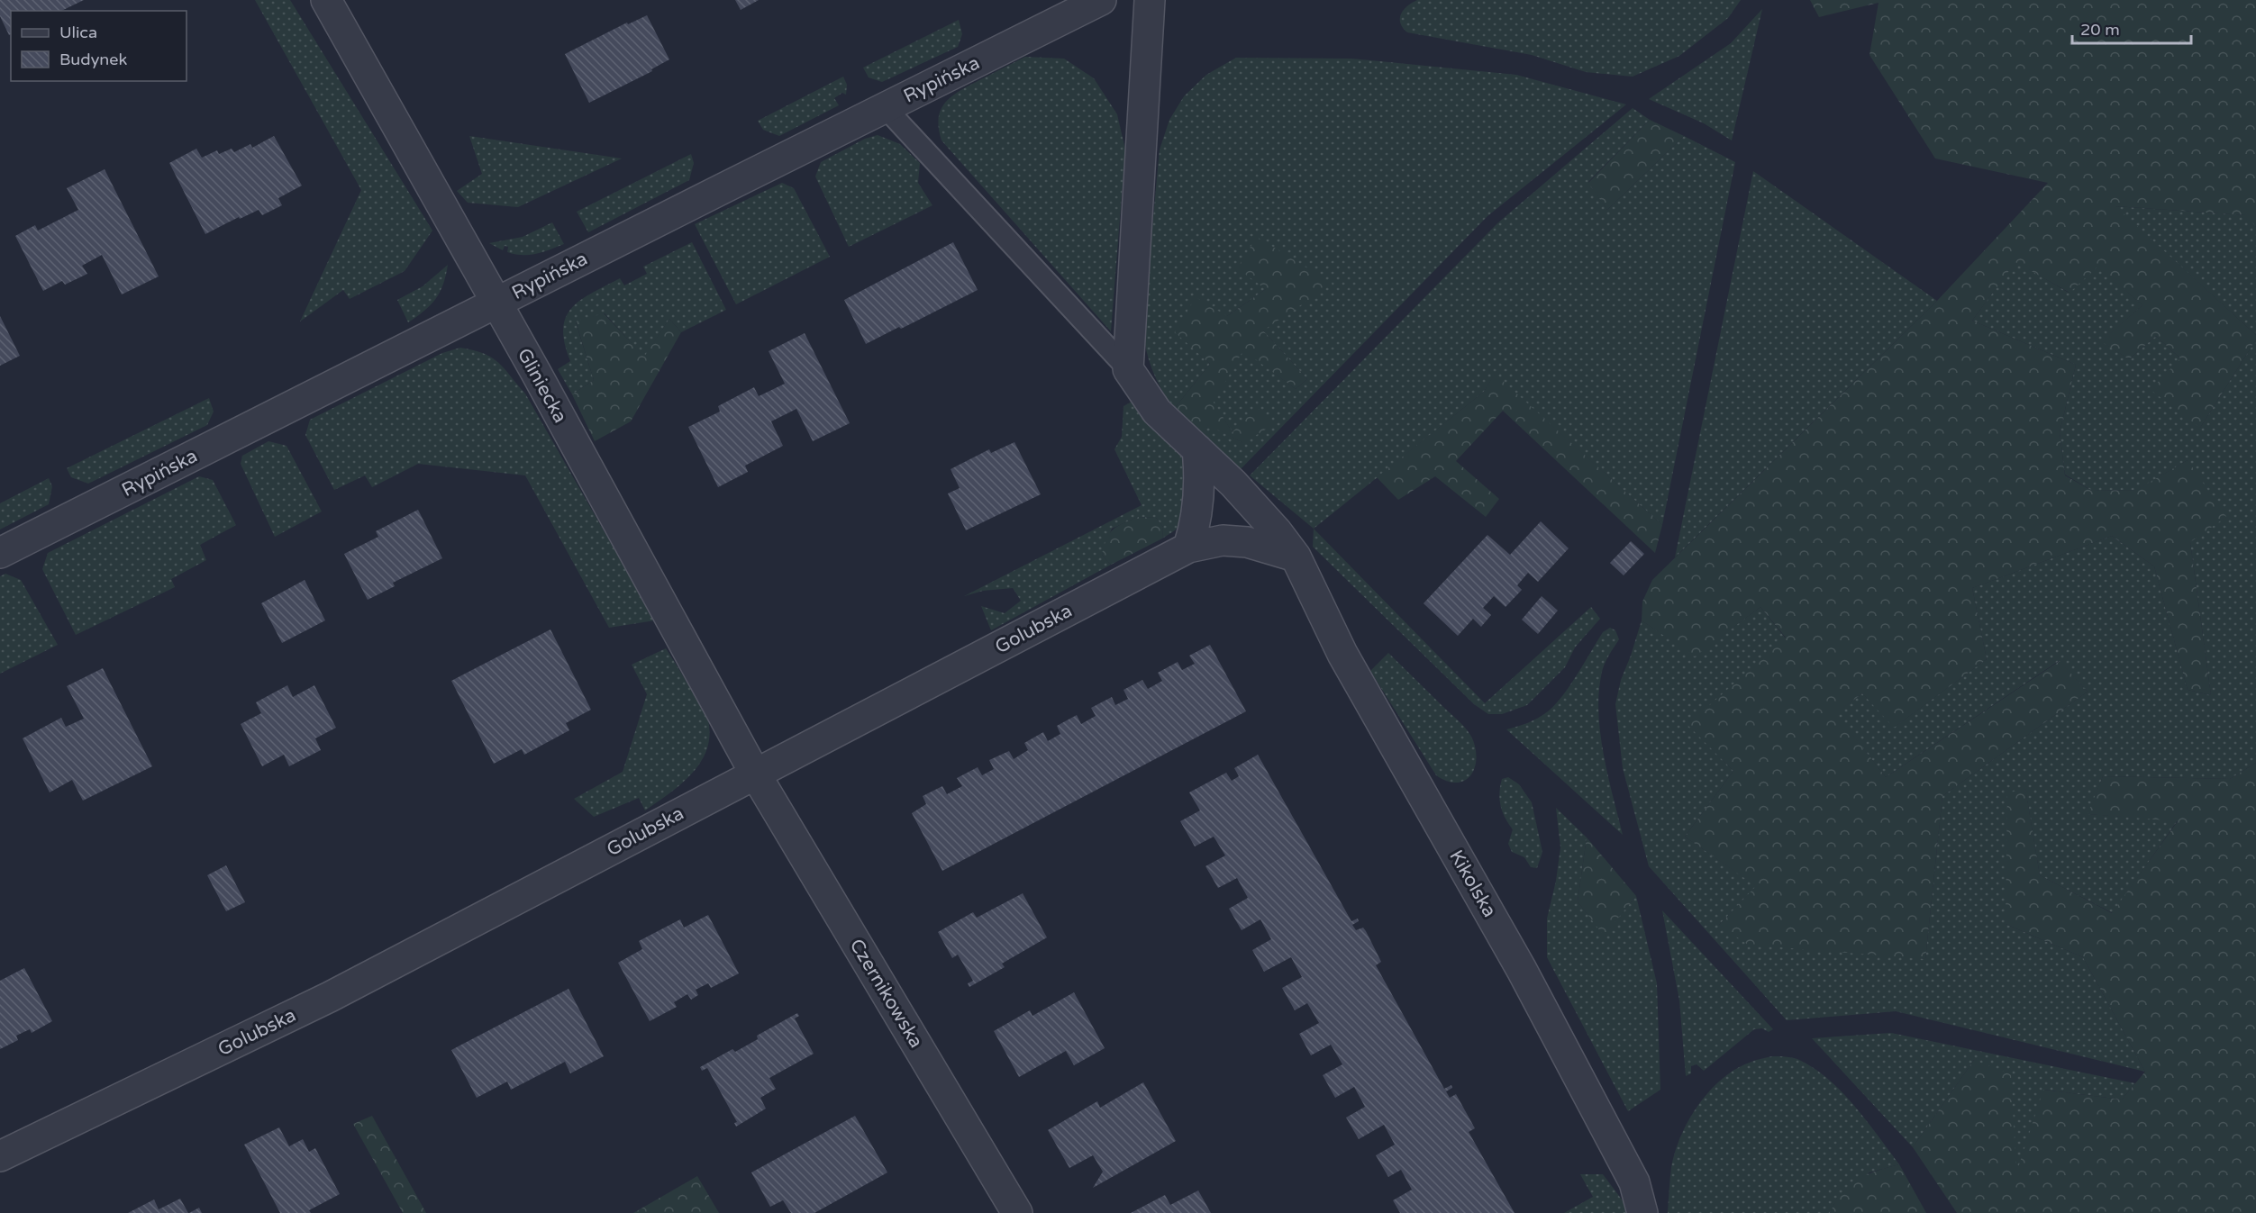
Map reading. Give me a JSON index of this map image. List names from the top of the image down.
{
  "streets": {
    "street": [
      "Rypińska",
      "Gliniecka",
      "Golubska",
      "Kikolska",
      "Czernikowska"
    ]
  },
  "crossings": [
    ["Rypińska", "Gliniecka"],
    ["Gliniecka", "Golubska"],
    ["Gliniecka", "Czernikowska"],
    ["Golubska", "Kikolska"],
    ["Golubska", "Czernikowska"]
  ],
  "legend": ["Ulica", "Budynek"],
  "scale_bar": "20 m"
}
